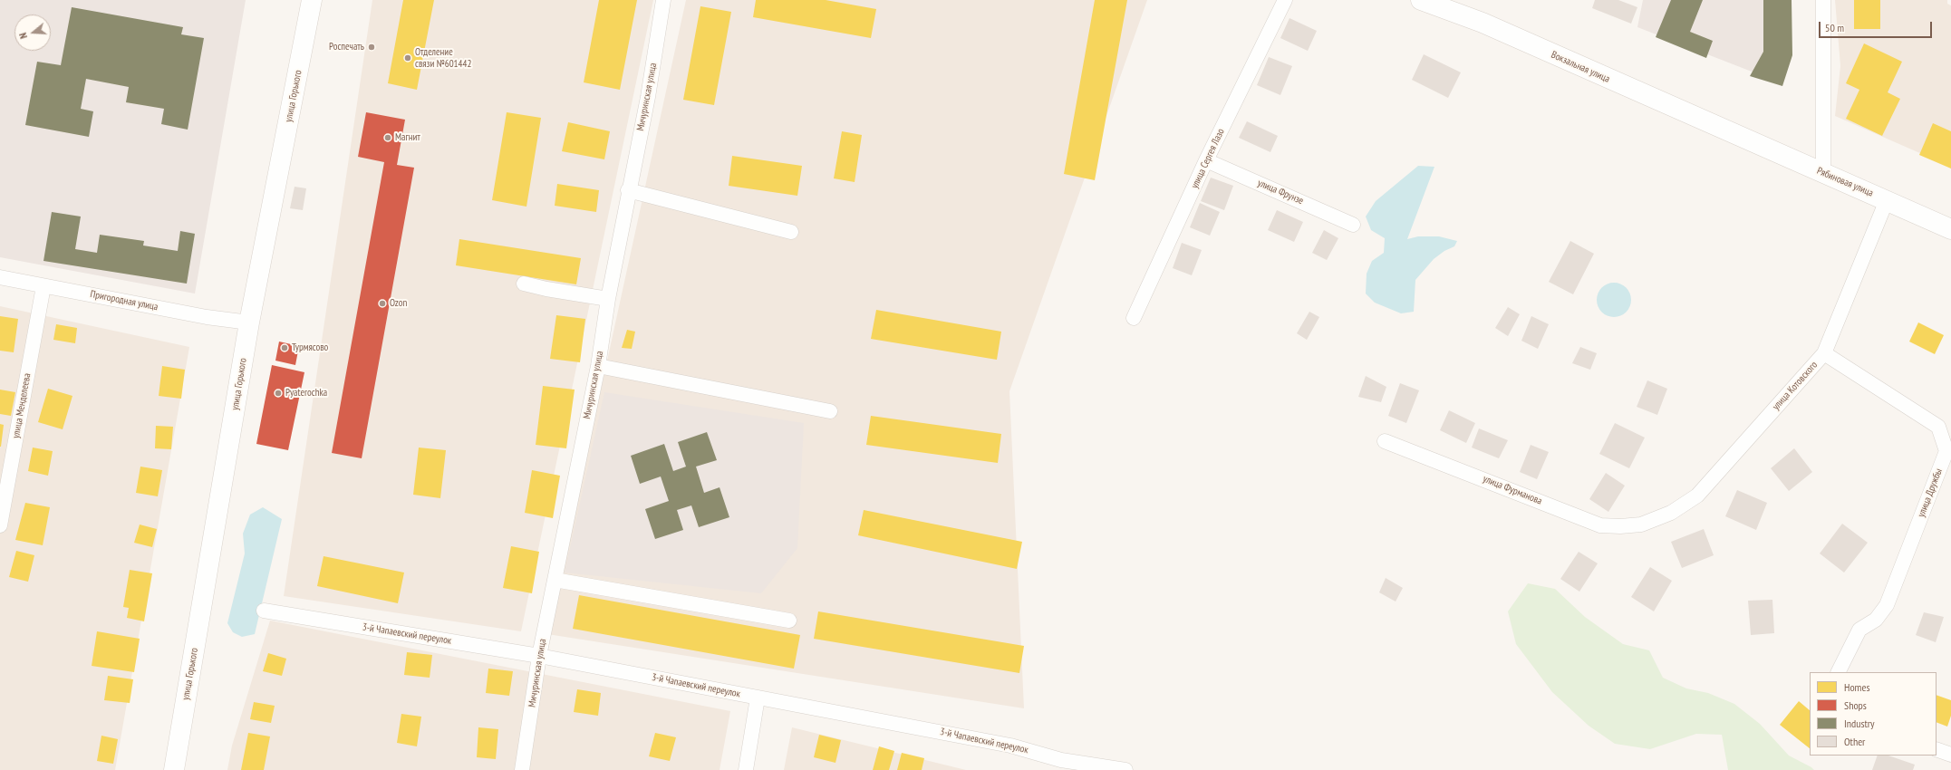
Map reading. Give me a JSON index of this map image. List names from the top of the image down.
{
  "streets": {
    "main road": ["Вокзальная улица", "улица Горького", "Рябиновая улица"],
    "street": [
      "Мичуринская улица",
      "улица Сергея Лазо",
      "улица Фрунзе",
      "Пригородная улица",
      "улица Котовского",
      "улица Менделеева",
      "улица Фурманова",
      "улица Дружбы",
      "3-й Чапаевский переулок"
    ]
  },
  "crossings": [
    ["Вокзальная улица", "Рябиновая улица"],
    ["улица Горького", "Пригородная улица"],
    ["Мичуринская улица", "3-й Чапаевский переулок"],
    ["улица Сергея Лазо", "улица Фрунзе"],
    ["Рябиновая улица", "улица Котовского"],
    ["Пригородная улица", "улица Менделеева"],
    ["улица Котовского", "улица Фурманова"],
    ["улица Котовского", "улица Дружбы"]
  ],
  "places": [
    "Роспечать",
    "Отделение связи №601442",
    "Магнит",
    "Ozon",
    "Турмясово",
    "Pyaterochka"
  ],
  "legend": [
    "Homes",
    "Shops",
    "Industry",
    "Other"
  ],
  "scale_bar": "50 m",
  "north": "left"
}
